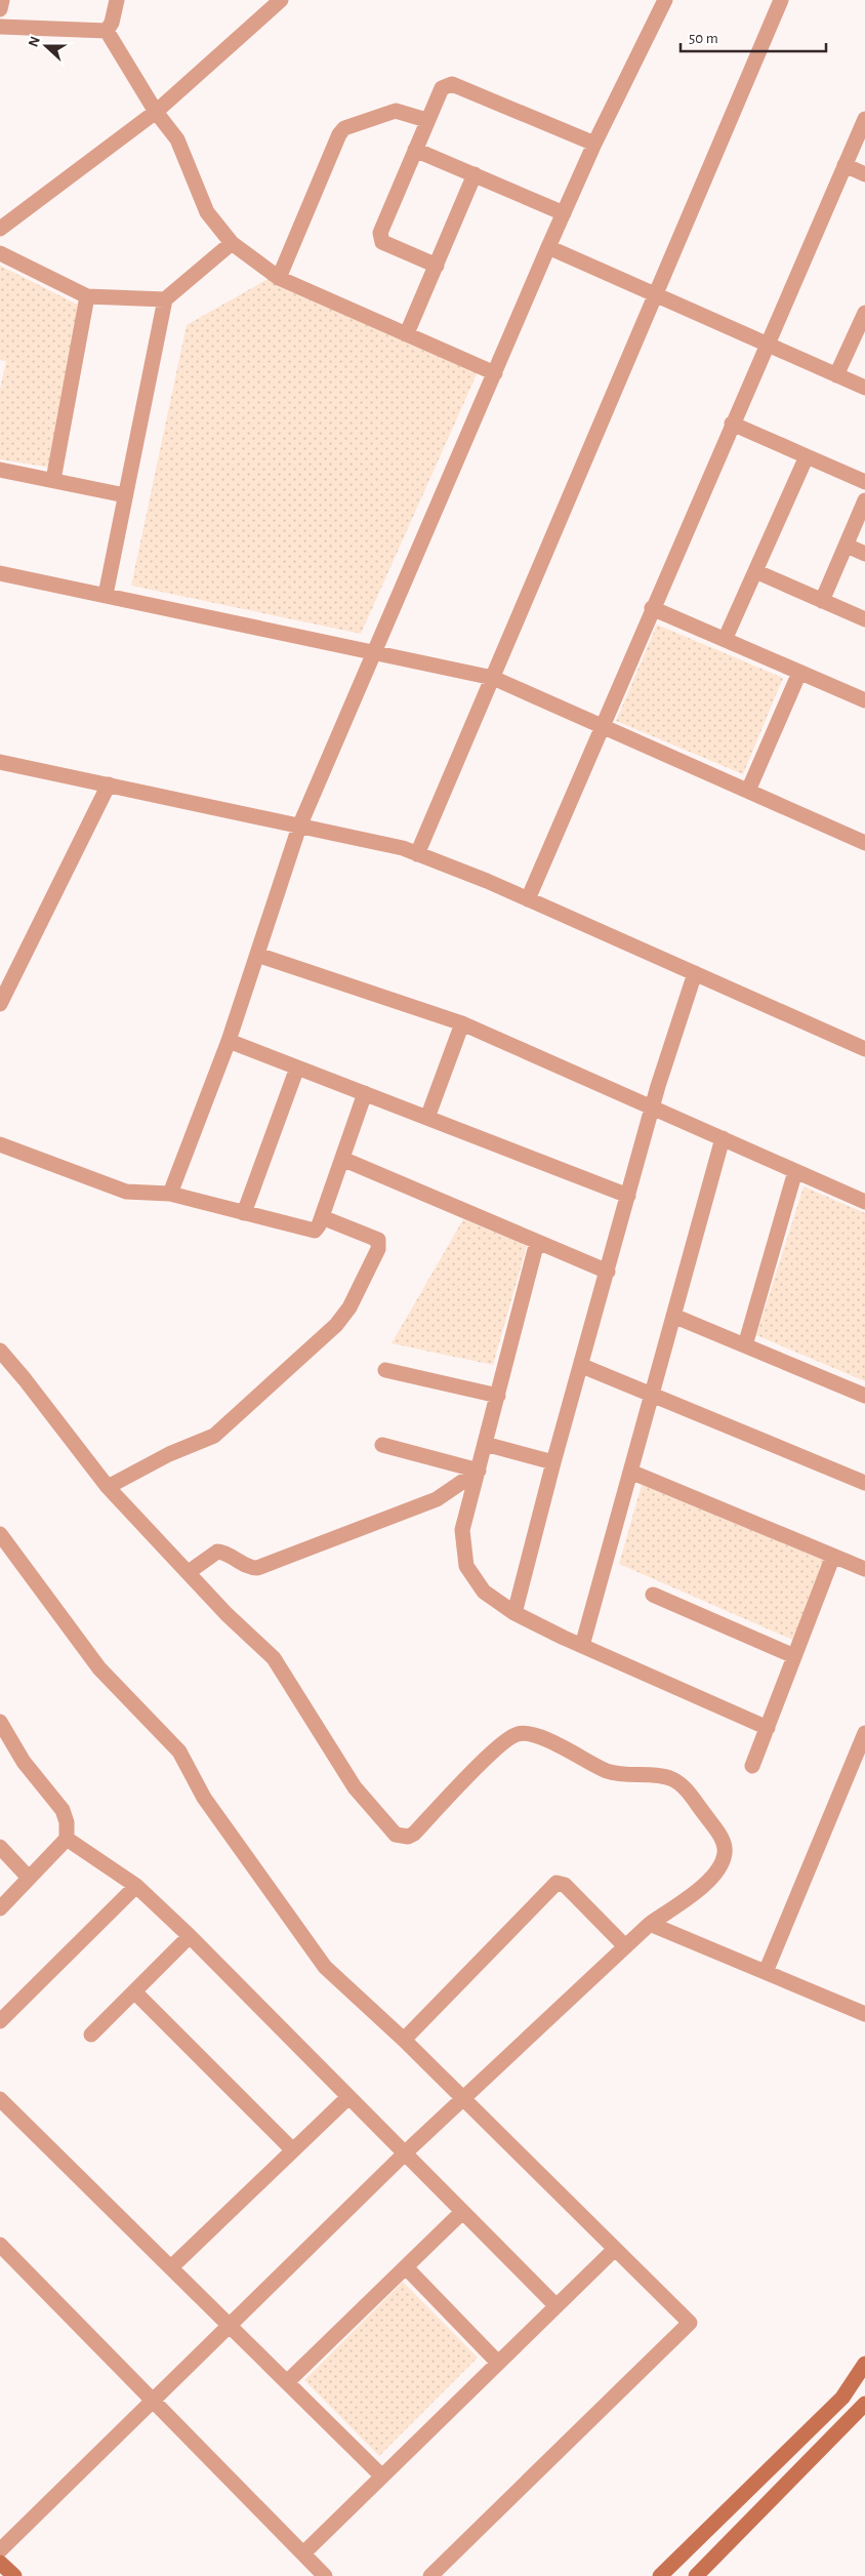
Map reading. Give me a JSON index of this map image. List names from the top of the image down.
{
  "scale_bar": "50 m",
  "north": "left"
}
